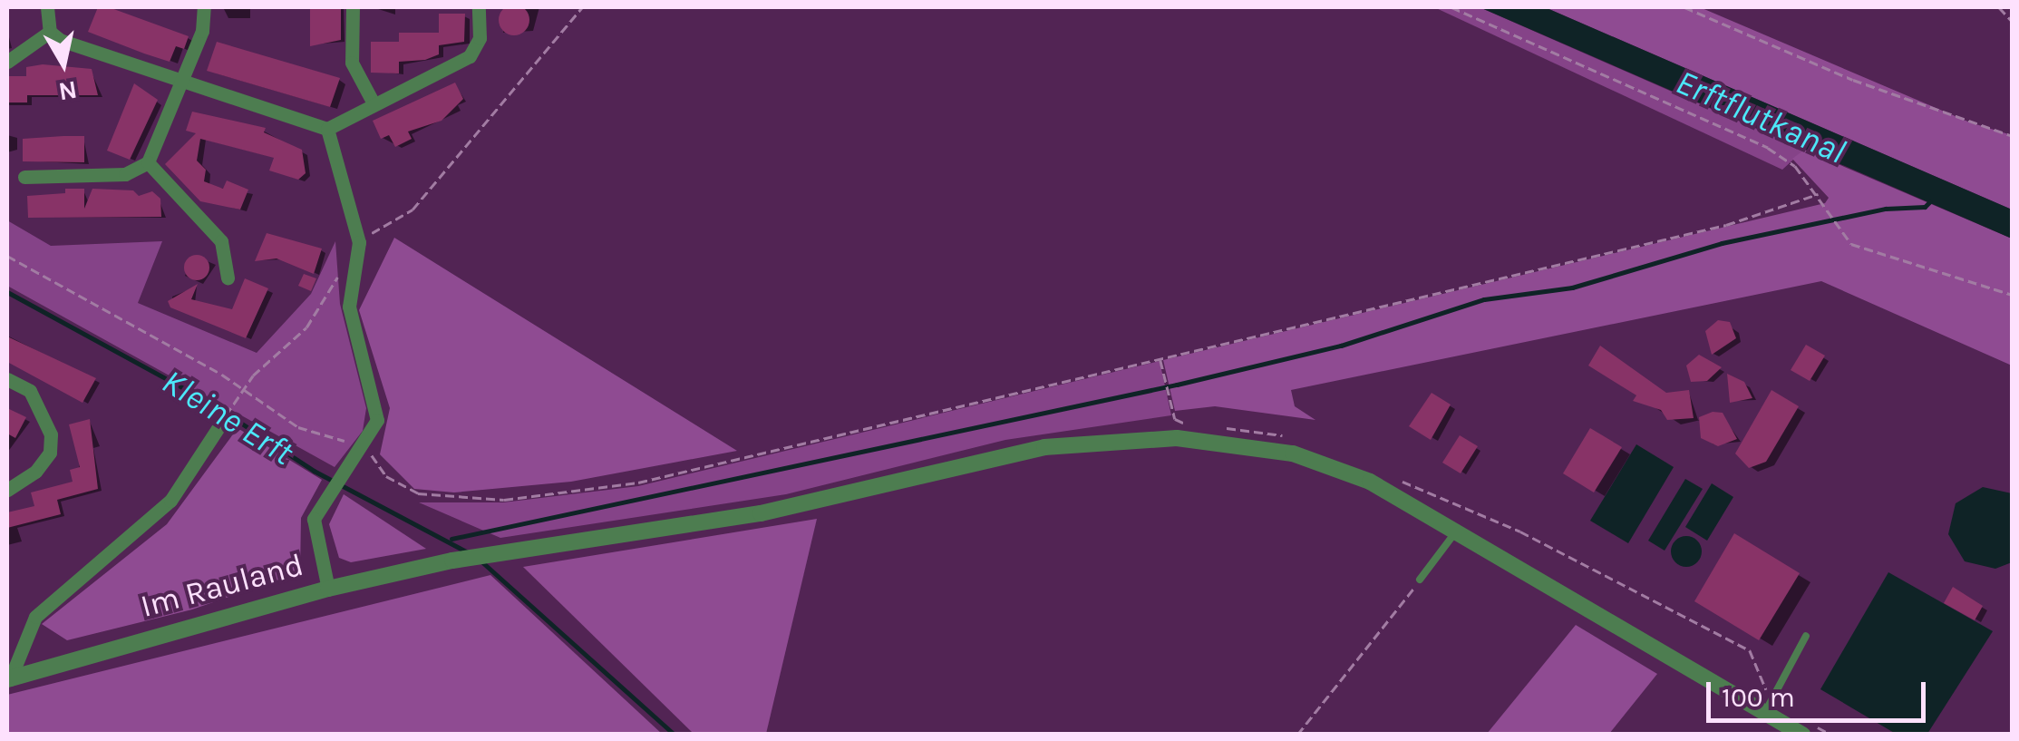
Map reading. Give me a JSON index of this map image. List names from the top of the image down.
{
  "streets": {
    "street": ["Im Rauland"]
  },
  "water": ["Erftflutkanal", "Kleine Erft"],
  "scale_bar": "100 m",
  "north": "bottom"
}
